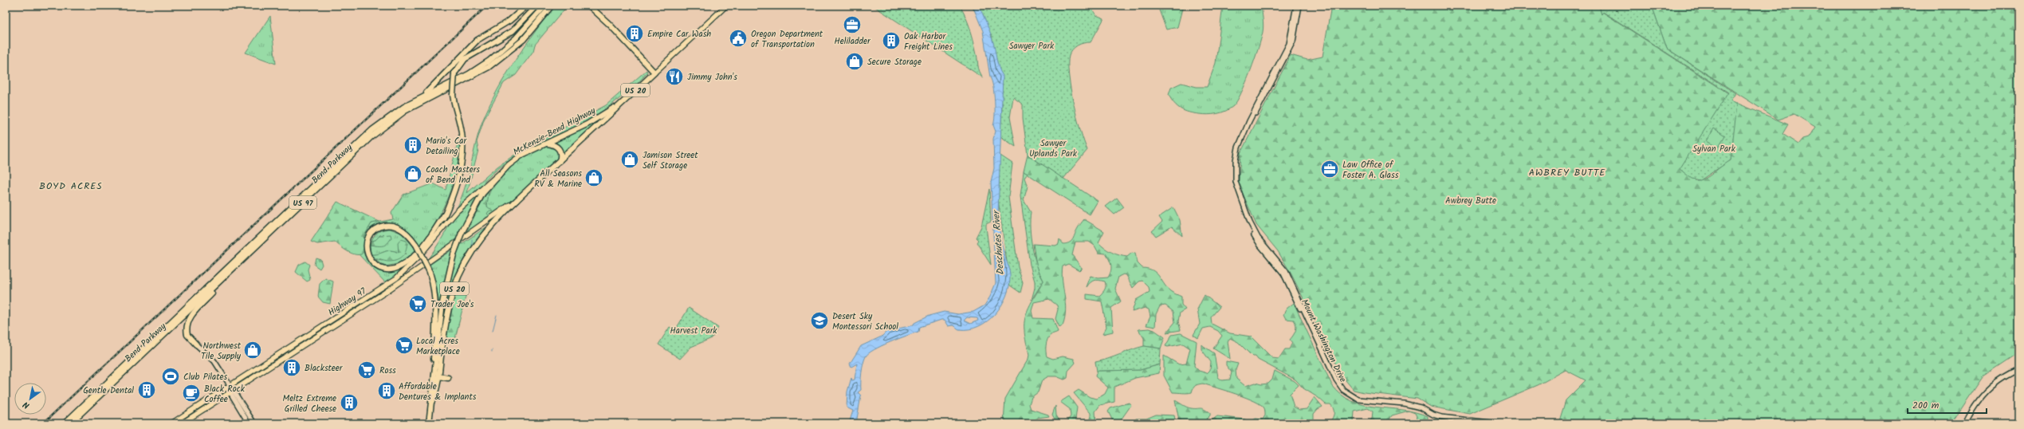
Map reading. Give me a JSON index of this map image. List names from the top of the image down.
{
  "streets": {
    "highway": [
      "US 20",
      "McKenzie-Bend Highway",
      "Bend Parkway",
      "US 97"
    ],
    "main road": ["Highway 97", "Mount Washington Drive"]
  },
  "crossings": [
    ["US 20", "McKenzie-Bend Highway"],
    ["McKenzie-Bend Highway", "Highway 97"]
  ],
  "districts": ["AWBREY BUTTE", "BOYD ACRES"],
  "water": ["Deschutes River"],
  "parks": [
    "Sawyer Park",
    "Sawyer Uplands Park",
    "Sylvan Park",
    "Awbrey Butte",
    "Harvest Park"
  ],
  "places": {
    "office": ["Heliladder", "Law Office of Foster A. Glass"],
    "building": [
      "Empire Car Wash",
      "Oak Harbor Freight Lines",
      "Mario's Car Detailing",
      "Blacksteer",
      "Gentle Dental",
      "Affordable Dentures & Implants",
      "Meltz Extreme Grilled Cheese"
    ],
    "public building": ["Oregon Department of Transportation"],
    "shop": [
      "Secure Storage",
      "Jamison Street Self Storage",
      "Coach Masters of Bend Ind",
      "All Seasons RV & Marine",
      "Northwest Tile Supply"
    ],
    "restaurant": ["Jimmy John's"],
    "supermarket": ["Trader Joe's", "Local Acres Marketplace", "Ross"],
    "school or university": ["Desert Sky Montessori School"],
    "sports": ["Club Pilates"],
    "cafe": ["Black Rock Coffee"]
  },
  "scale_bar": "200 m",
  "north": "bottom left"
}
